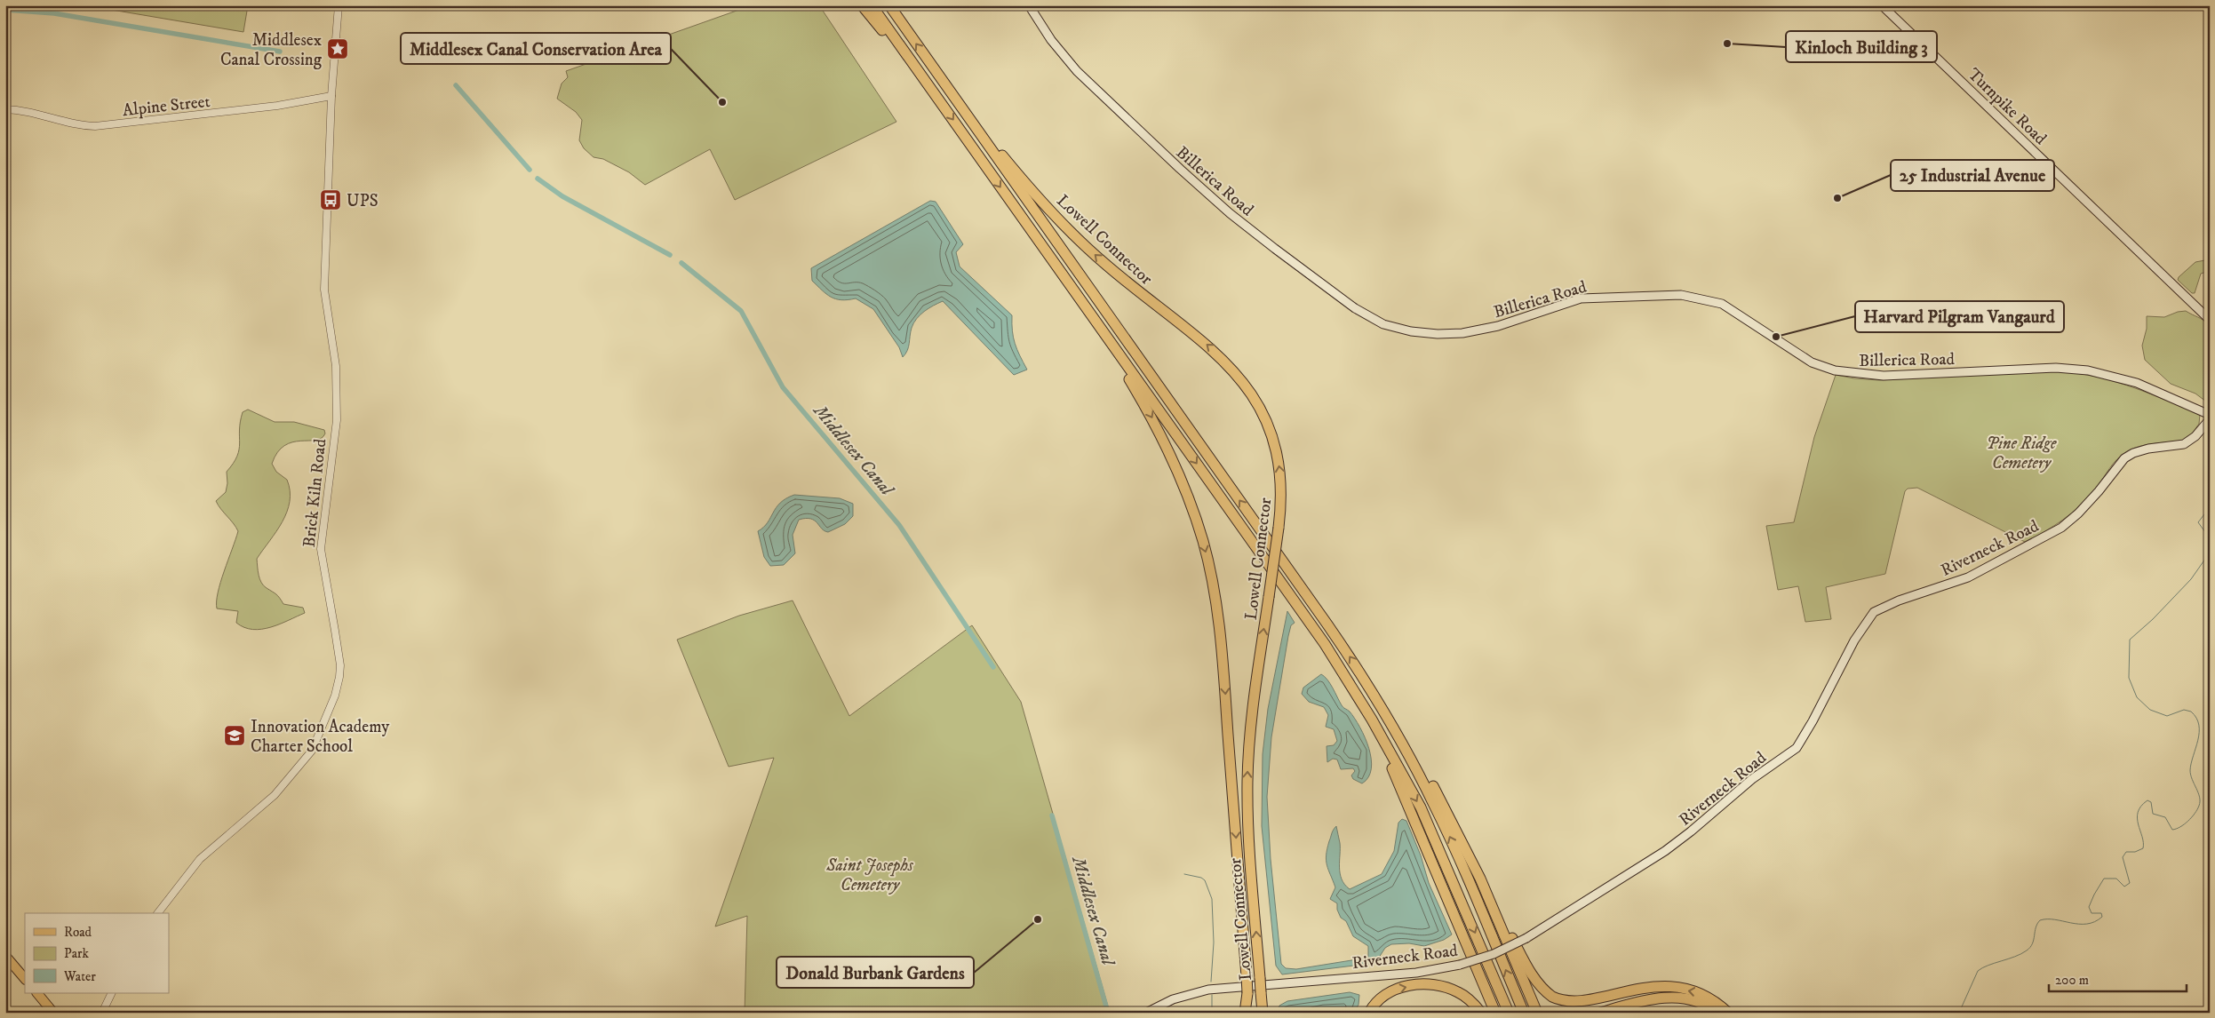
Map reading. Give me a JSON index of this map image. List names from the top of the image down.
{
  "streets": {
    "highway": ["Lowell Connector"],
    "main road": ["Turnpike Road", "Billerica Road", "Riverneck Road"],
    "street": ["Alpine Street", "Brick Kiln Road"]
  },
  "crossings": [
    ["Alpine Street", "Brick Kiln Road"]
  ],
  "water": ["Middlesex Canal"],
  "parks": ["Pine Ridge Cemetery", "Saint Josephs Cemetery"],
  "places": {
    "other": [
      "Kinloch Building 3",
      "Middlesex Canal Conservation Area",
      "25 Industrial Avenue",
      "Harvard Pilgram Vangaurd",
      "Donald Burbank Gardens"
    ],
    "place": ["Middlesex Canal Crossing"],
    "bus stop": ["UPS"],
    "school or university": ["Innovation Academy Charter School"]
  },
  "legend": ["Road", "Park", "Water"],
  "scale_bar": "200 m"
}
